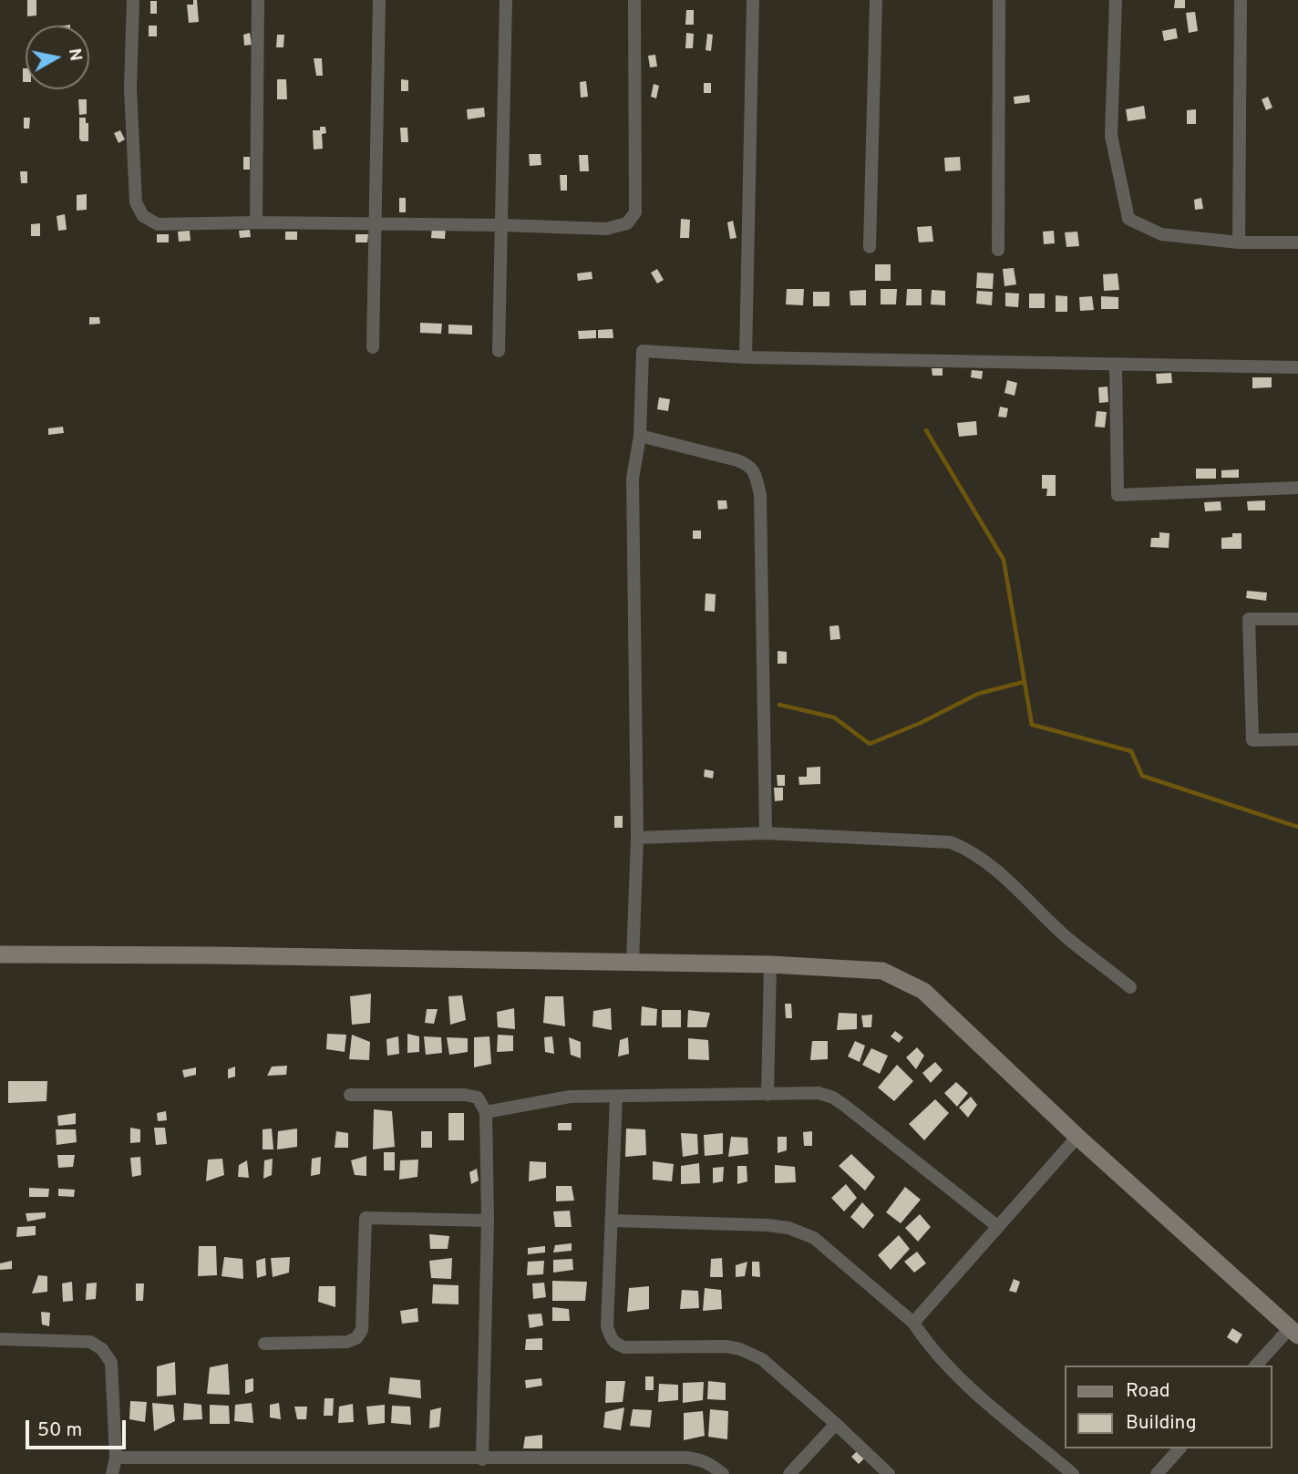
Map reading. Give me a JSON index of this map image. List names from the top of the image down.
{
  "legend": ["Road", "Building"],
  "scale_bar": "50 m",
  "north": "right"
}
